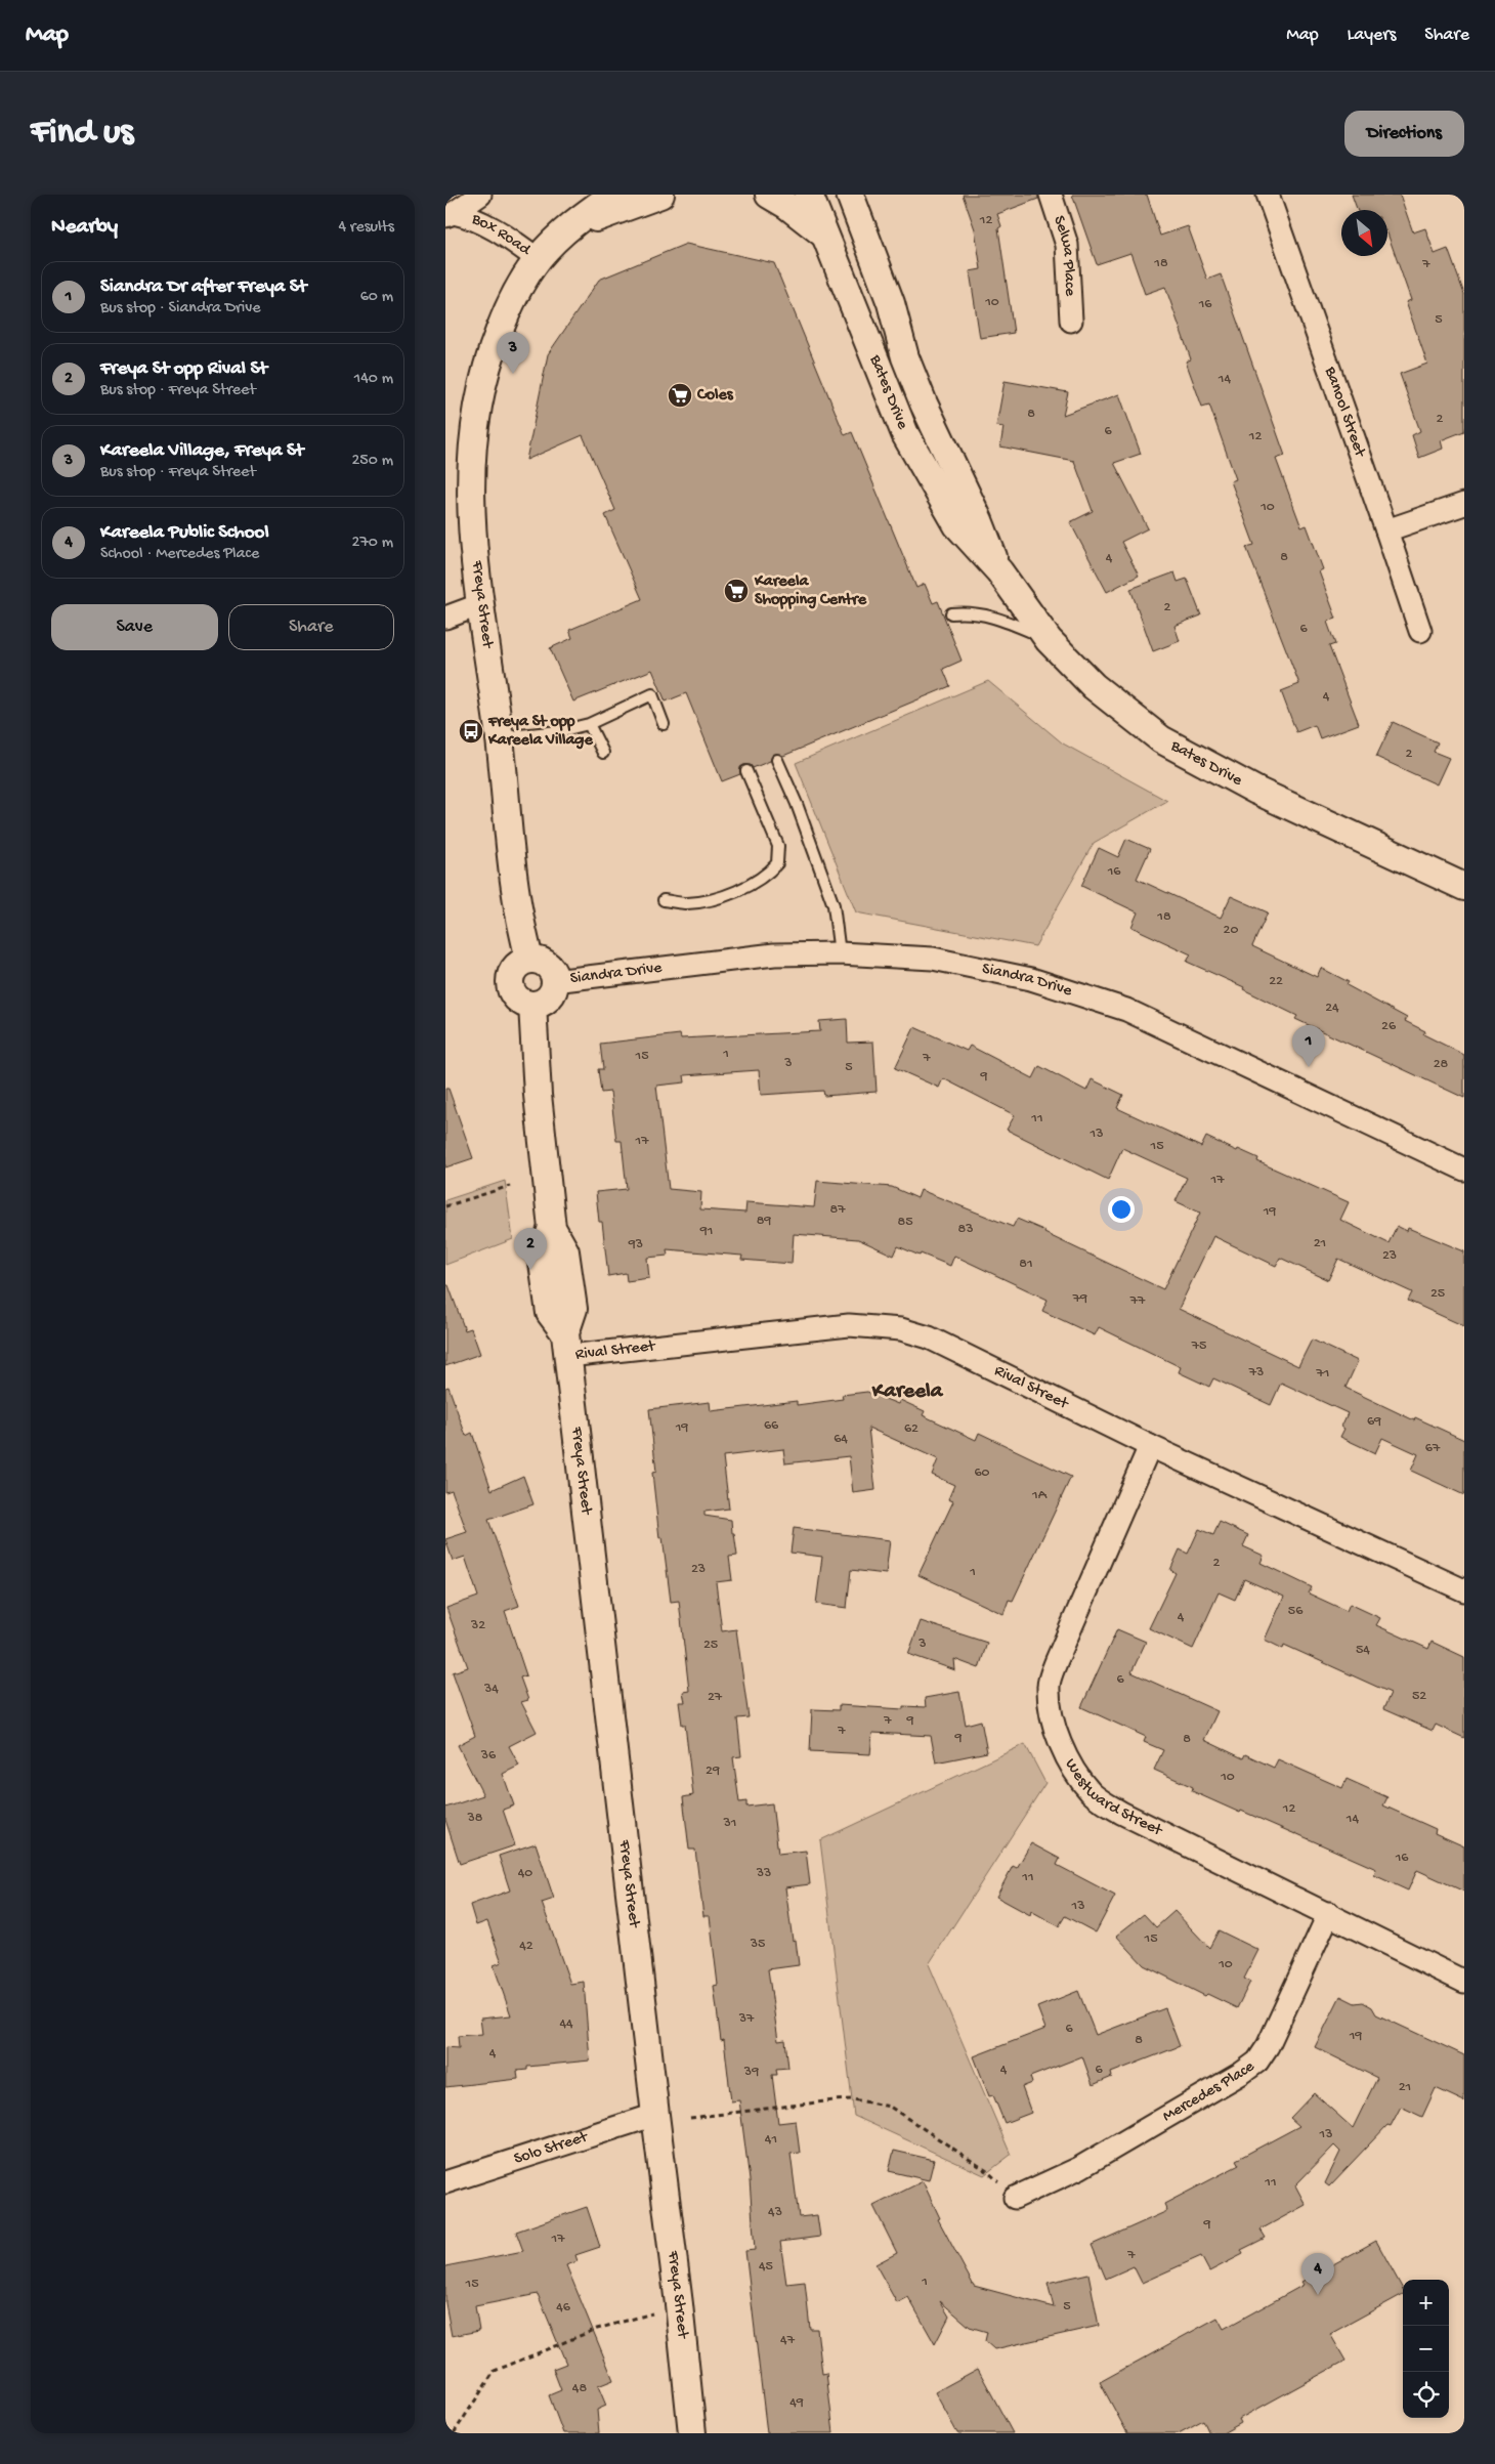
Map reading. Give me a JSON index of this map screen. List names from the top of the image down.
{
  "streets": {
    "street": [
      "Box Road",
      "Selwa Place",
      "Bates Drive",
      "Banool Street",
      "Freya Street",
      "Siandra Drive",
      "Rival Street",
      "Westward Street",
      "Mercedes Place",
      "Solo Street"
    ]
  },
  "crossings": [
    ["Box Road", "Freya Street"],
    ["Freya Street", "Siandra Drive"],
    ["Freya Street", "Rival Street"],
    ["Freya Street", "Solo Street"],
    ["Rival Street", "Westward Street"],
    ["Westward Street", "Mercedes Place"]
  ],
  "districts": ["Kareela"],
  "places": {
    "supermarket": ["Coles", "Kareela Shopping Centre"],
    "bus stop": ["Freya St opp Kareela Village"]
  },
  "house_numbers": [
    "12",
    "18",
    "7",
    "10",
    "16",
    "5",
    "14",
    "8",
    "2",
    "6",
    "12",
    "10",
    "8",
    "4",
    "2",
    "6",
    "4",
    "2",
    "16",
    "18",
    "20",
    "22",
    "24",
    "26",
    "1",
    "15",
    "7",
    "3",
    "28",
    "5",
    "9",
    "11",
    "13",
    "17",
    "15",
    "17",
    "87",
    "19",
    "89",
    "85",
    "83",
    "91",
    "21",
    "93",
    "23",
    "81",
    "25",
    "79",
    "77",
    "75",
    "73",
    "71",
    "69",
    "66",
    "19",
    "62",
    "64",
    "67",
    "60",
    "1A",
    "2",
    "23",
    "1",
    "56",
    "4",
    "32",
    "3",
    "25",
    "54",
    "6",
    "34",
    "52",
    "27",
    "7",
    "9",
    "7",
    "9",
    "8",
    "36",
    "29",
    "10",
    "12",
    "38",
    "14",
    "31",
    "16",
    "40",
    "33",
    "11",
    "13",
    "15",
    "35",
    "42",
    "10",
    "37",
    "44",
    "6",
    "19",
    "8",
    "4",
    "4",
    "6",
    "39",
    "21",
    "13",
    "41",
    "11",
    "43",
    "9",
    "17",
    "7",
    "45",
    "1",
    "15",
    "5",
    "46",
    "47",
    "48",
    "49"
  ],
  "north": "bottom right",
  "page": {
    "header": "Map",
    "nav": ["Map", "Layers", "Share"],
    "buttons": [
      "Directions",
      ["Save", "Share"]
    ],
    "title": "Find us",
    "heading": ["Nearby", "4 results"],
    "list": [
      {
        "mark": "1",
        "name": "Siandra Dr after Freya St",
        "note": "Bus stop · Siandra Drive",
        "value": "60 m"
      },
      {
        "mark": "2",
        "name": "Freya St opp Rival St",
        "note": "Bus stop · Freya Street",
        "value": "140 m"
      },
      {
        "mark": "3",
        "name": "Kareela Village, Freya St",
        "note": "Bus stop · Freya Street",
        "value": "250 m"
      },
      {
        "mark": "4",
        "name": "Kareela Public School",
        "note": "School · Mercedes Place",
        "value": "270 m"
      }
    ],
    "pins": [
      "3",
      "1",
      "2",
      "4"
    ],
    "map_buttons": ["+", "−"]
  }
}
